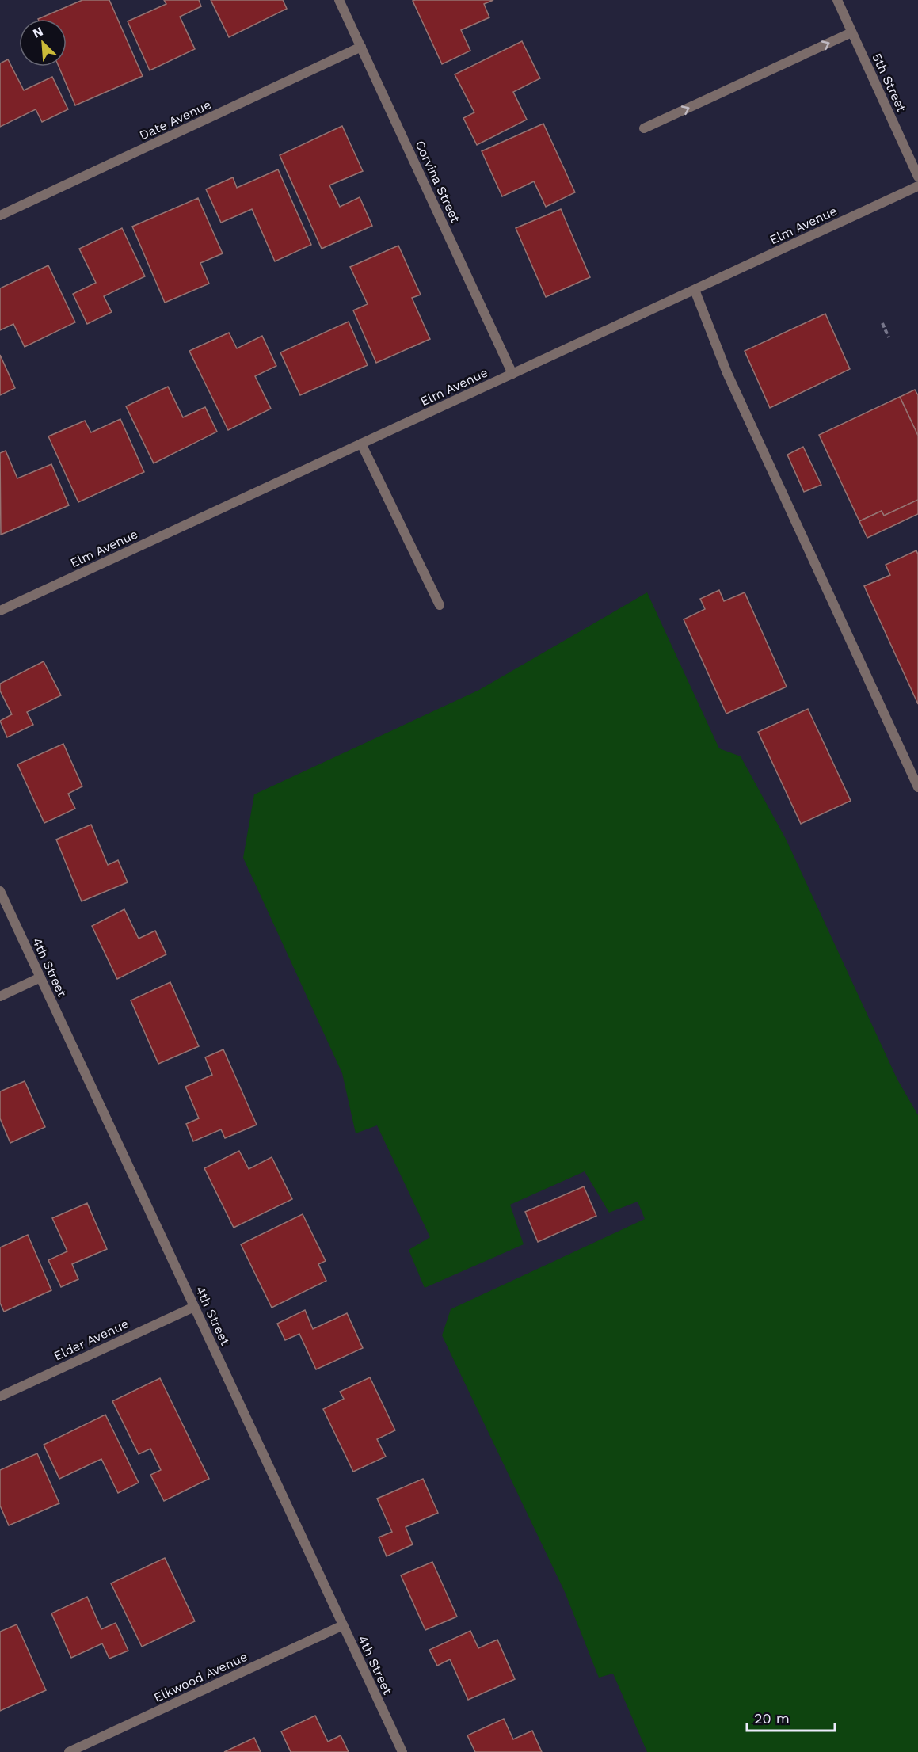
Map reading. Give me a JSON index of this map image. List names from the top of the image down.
{
  "streets": {
    "street": [
      "5th Street",
      "Date Avenue",
      "Corvina Street",
      "Elm Avenue",
      "4th Street",
      "Elder Avenue",
      "Elkwood Avenue"
    ]
  },
  "crossings": [
    ["Date Avenue", "Corvina Street"],
    ["Corvina Street", "Elm Avenue"],
    ["4th Street", "Elder Avenue"],
    ["4th Street", "Elkwood Avenue"]
  ],
  "scale_bar": "20 m",
  "north": "top left"
}
